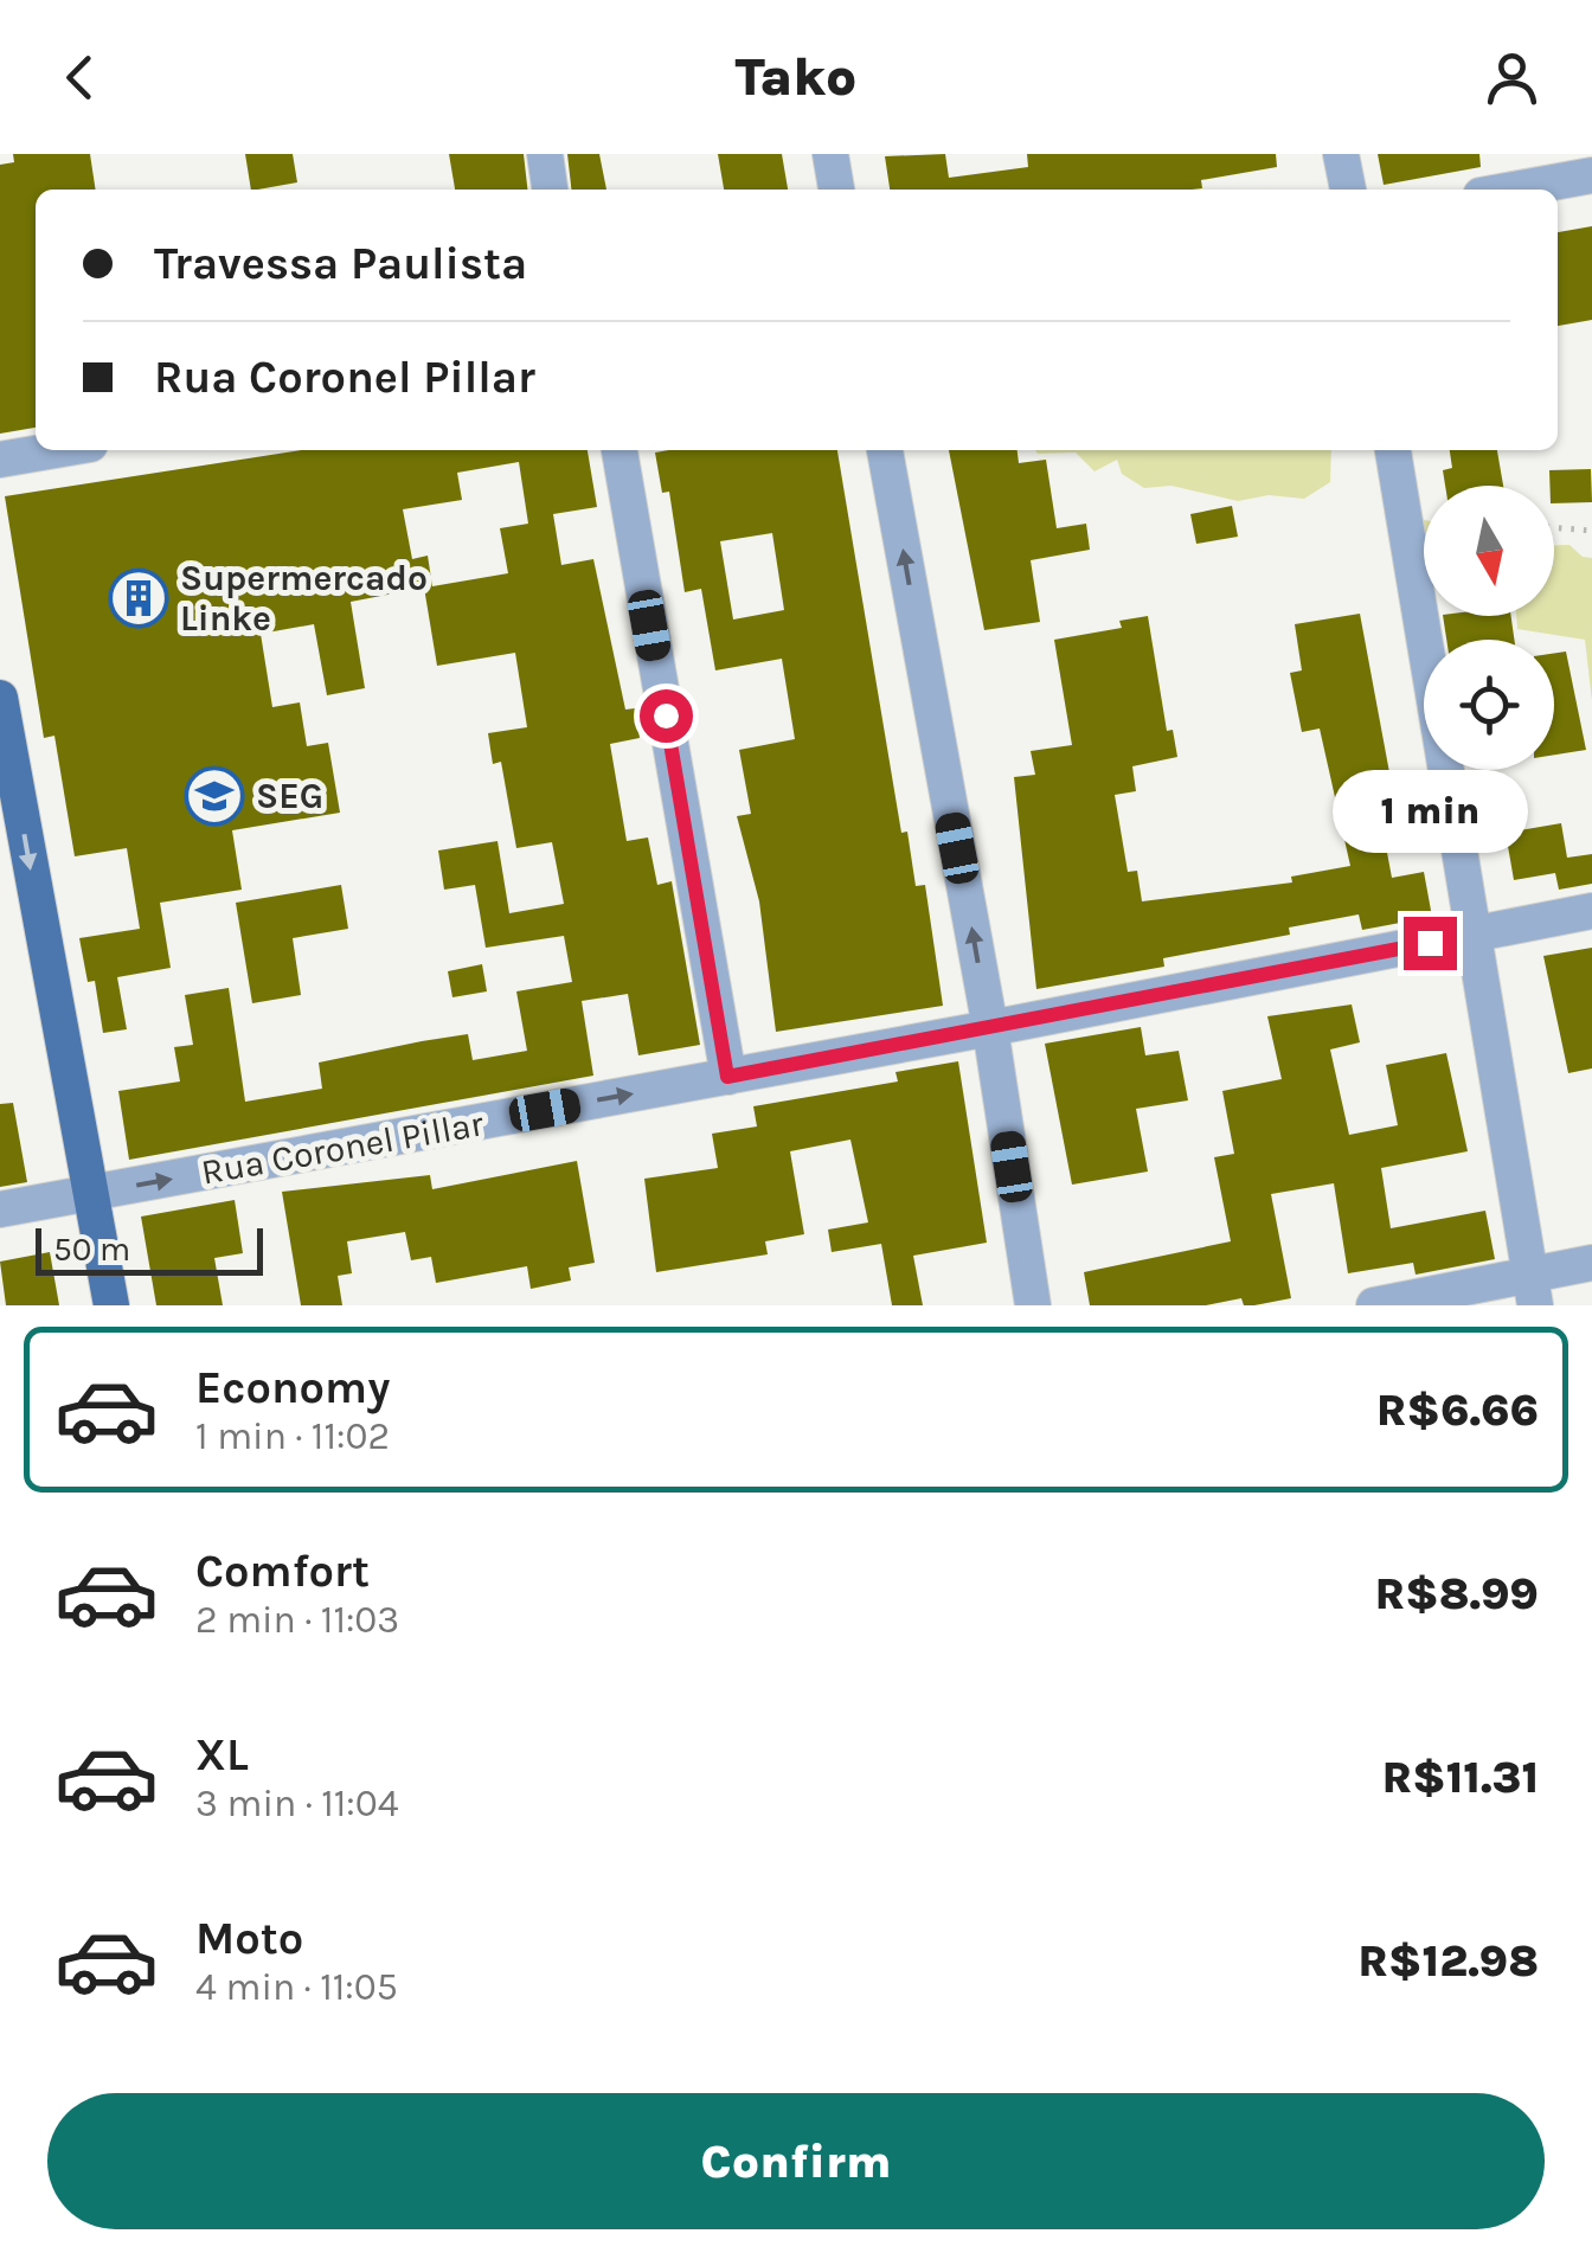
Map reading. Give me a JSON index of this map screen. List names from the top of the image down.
{
  "streets": {
    "street": ["Rua Coronel Pillar"]
  },
  "one_way": ["Rua Coronel Pillar"],
  "places": {
    "building": ["Supermercado Linke"],
    "school or university": ["SEG"]
  },
  "scale_bar": "50 m",
  "north": "bottom",
  "page": {
    "header": "Tako",
    "banner": ["Travessa Paulista", "Rua Coronel Pillar"],
    "bubble": "1 min",
    "scale": "50 m",
    "list": [
      {
        "name": "Economy",
        "note": "1 min · 11:02",
        "value": "R$6.66"
      },
      {
        "name": "Comfort",
        "note": "2 min · 11:03",
        "value": "R$8.99"
      },
      {
        "name": "XL",
        "note": "3 min · 11:04",
        "value": "R$11.31"
      },
      {
        "name": "Moto",
        "note": "4 min · 11:05",
        "value": "R$12.98"
      }
    ],
    "buttons": "Confirm"
  }
}
